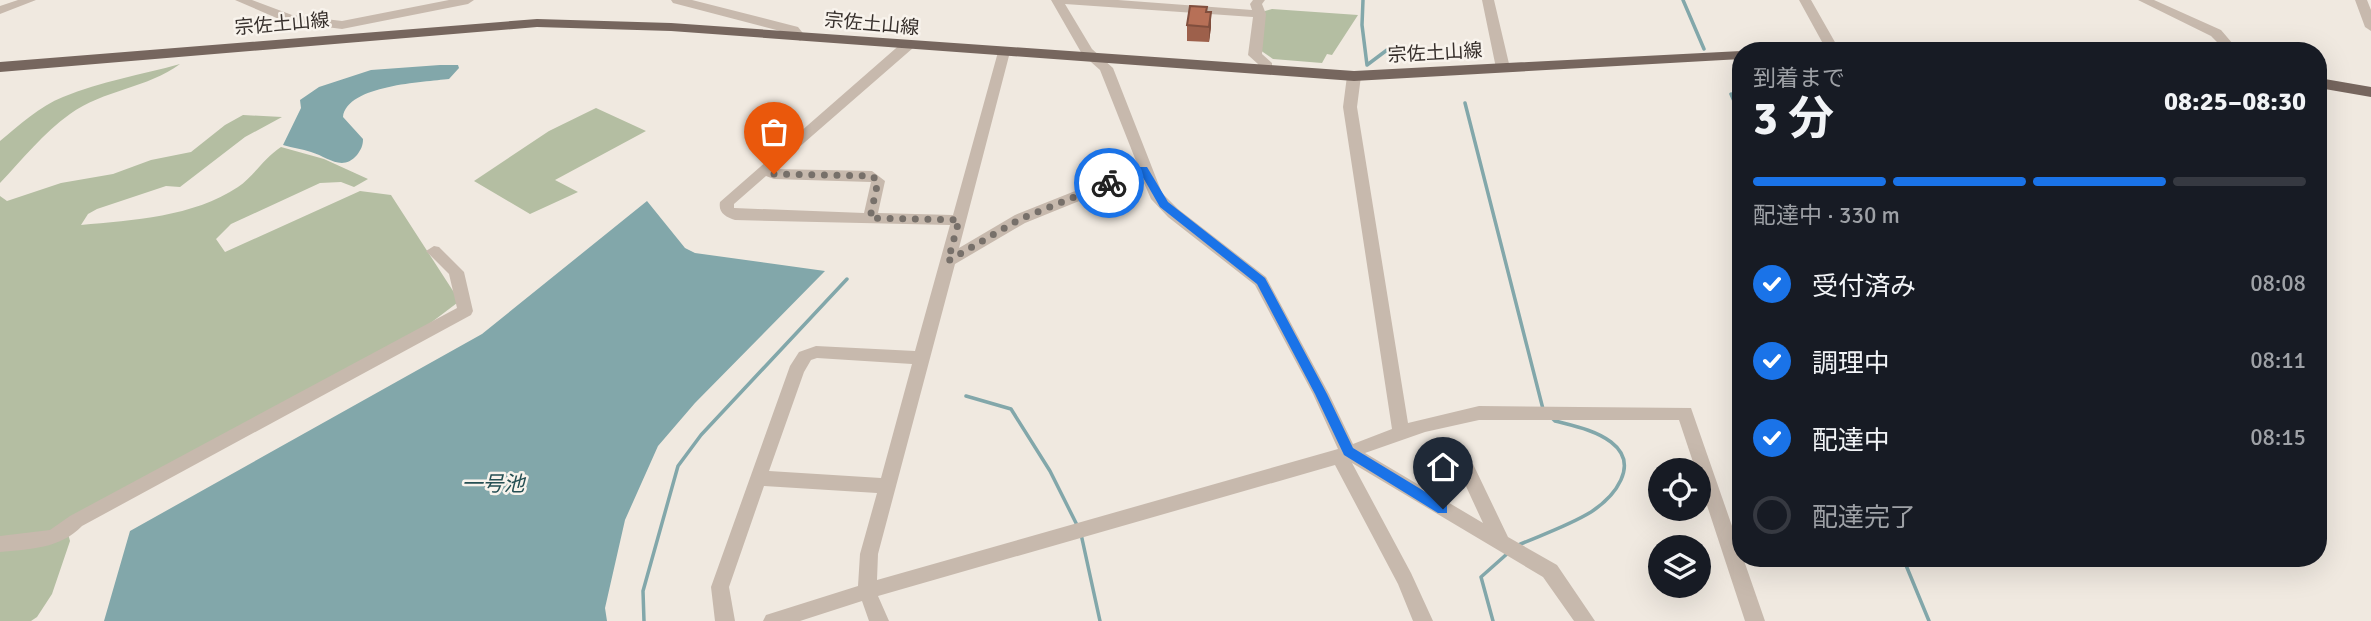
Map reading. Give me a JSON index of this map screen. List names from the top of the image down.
{
  "streets": {
    "main road": ["宗佐土山線"]
  },
  "water": ["一号池"],
  "page": {
    "heading": ["3 分", "到着まで", "08:25–08:30"],
    "bar": "配達中 · 330 m",
    "list": [
      ["受付済み", "08:08"],
      ["調理中", "08:11"],
      ["配達中", "08:15"],
      "配達完了"
    ]
  }
}
